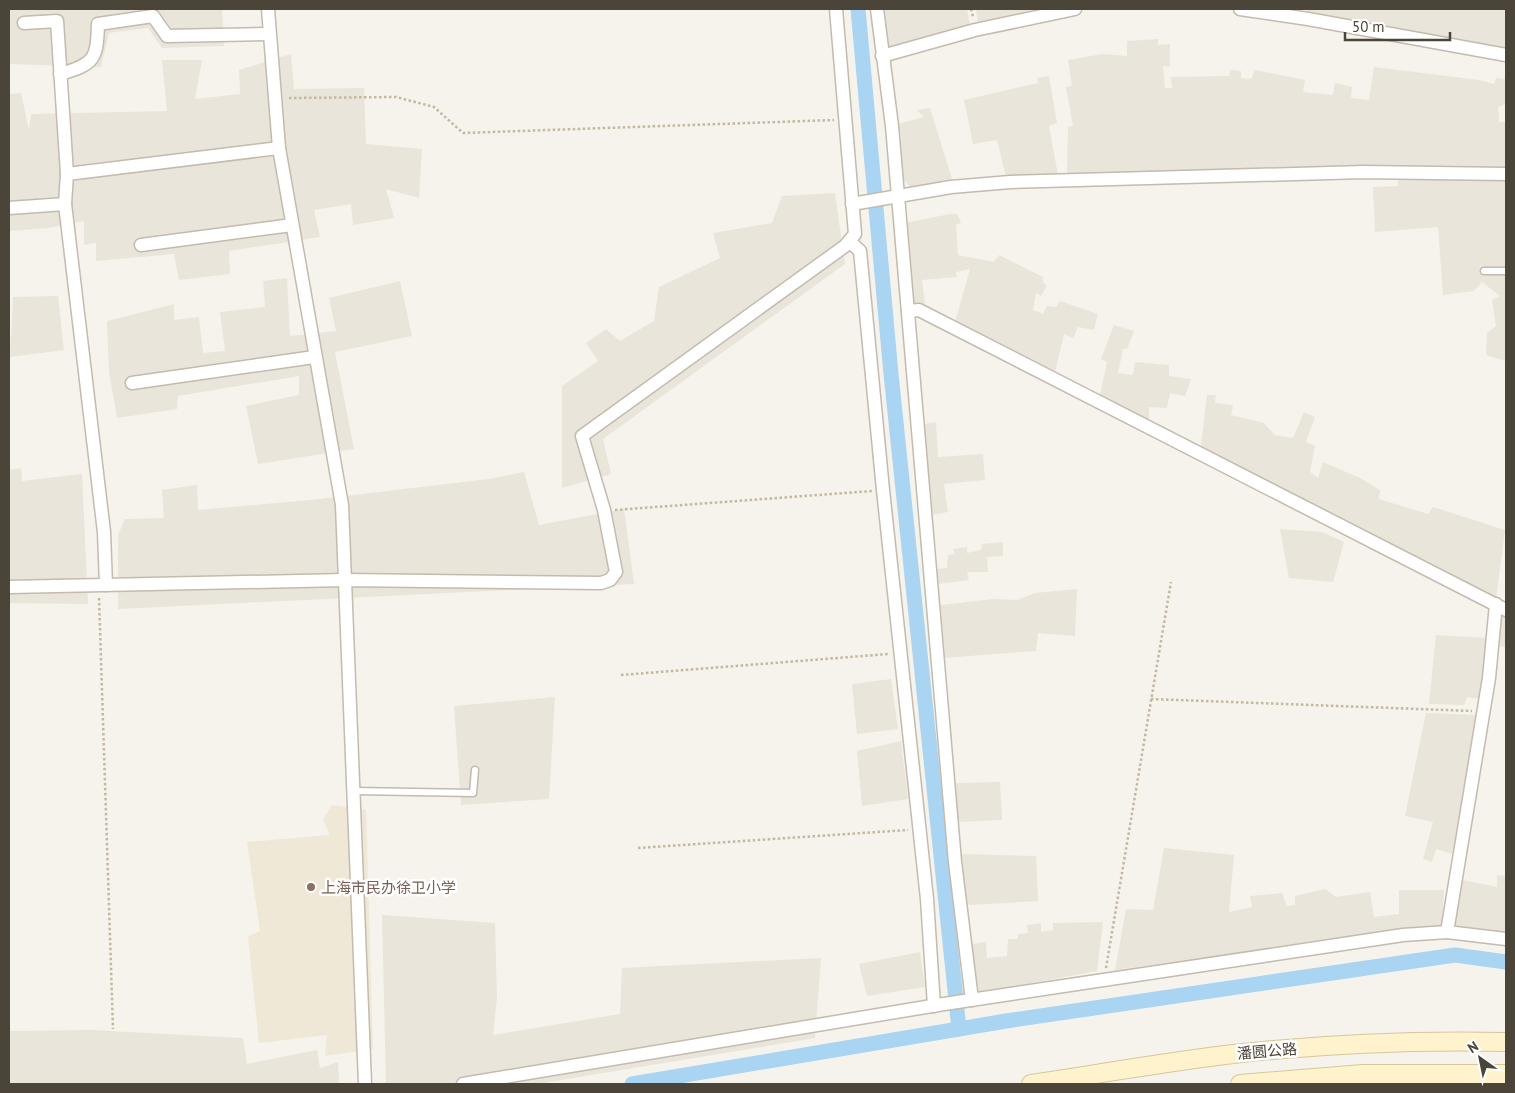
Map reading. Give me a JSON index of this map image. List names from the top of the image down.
{
  "streets": {
    "main road": ["潘圆公路"]
  },
  "places": ["上海市民办徐卫小学"],
  "scale_bar": "50 m",
  "north": "top left"
}
